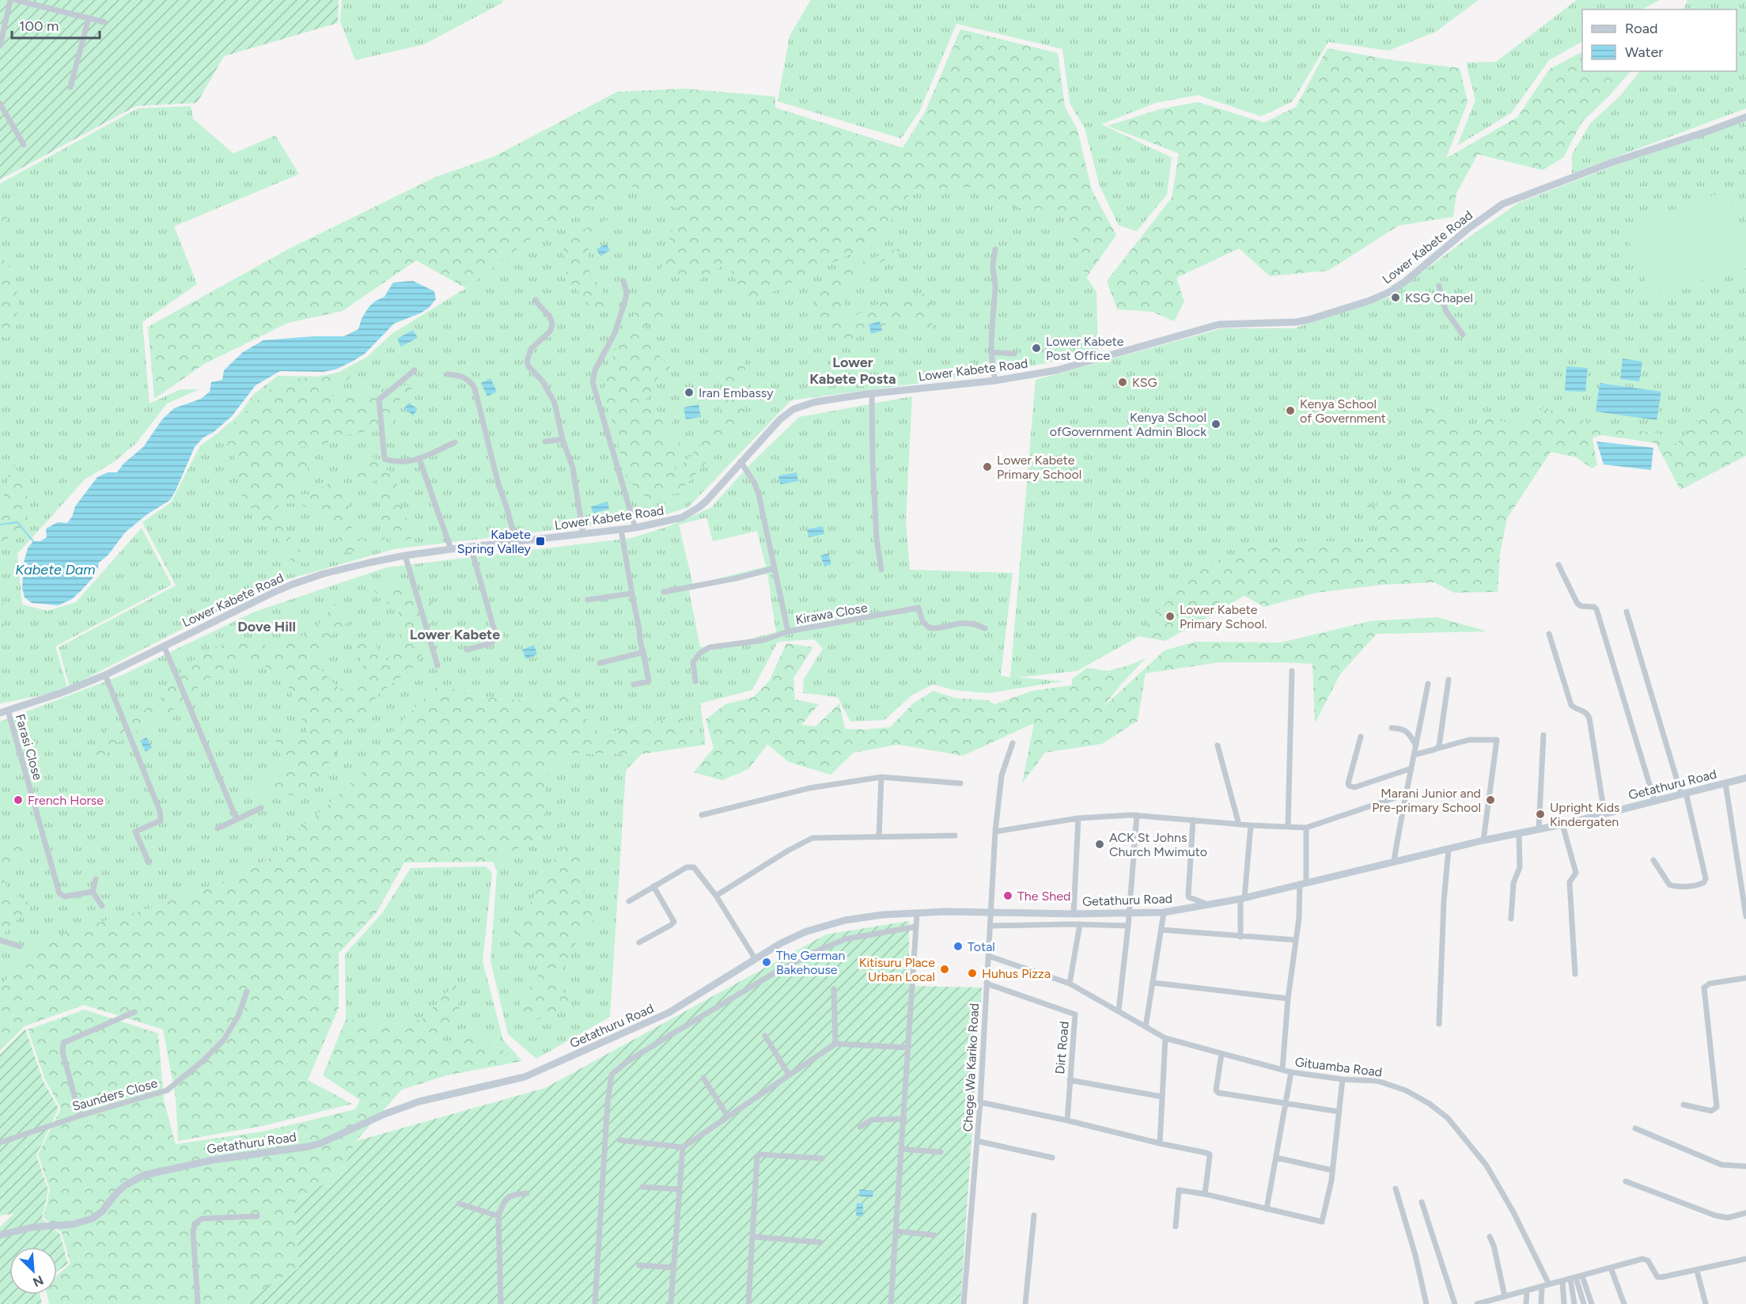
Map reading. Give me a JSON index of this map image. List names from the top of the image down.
{
  "streets": {
    "main road": ["Lower Kabete Road", "Getathuru Road"],
    "street": [
      "Kirawa Close",
      "Farasi Close",
      "Dirt Road",
      "Gituamba Road",
      "Chege Wa Kariko Road",
      "Saunders Close"
    ]
  },
  "crossings": [
    ["Lower Kabete Road", "Kirawa Close"],
    ["Lower Kabete Road", "Farasi Close"],
    ["Getathuru Road", "Chege Wa Kariko Road"],
    ["Dirt Road", "Chege Wa Kariko Road"],
    ["Gituamba Road", "Chege Wa Kariko Road"]
  ],
  "districts": ["Lower Kabete Posta", "Dove Hill", "Lower Kabete"],
  "water": ["Kabete Dam"],
  "places": {
    "other": [
      "KSG Chapel",
      "Lower Kabete Post Office",
      "KSG",
      "Iran Embassy",
      "Kenya School of Government",
      "Kenya School ofGovernment Admin Block",
      "Lower Kabete Primary School",
      "Lower Kabete Primary School.",
      "French Horse",
      "Marani Junior and Pre-primary School",
      "Upright Kids Kindergaten",
      "ACK St Johns Church Mwimuto",
      "The Shed",
      "Total",
      "The German Bakehouse",
      "Kitisuru Place Urban Local",
      "Huhus Pizza"
    ],
    "transit": ["Kabete Spring Valley"]
  },
  "legend": ["Road", "Water"],
  "scale_bar": "100 m",
  "north": "bottom right"
}
